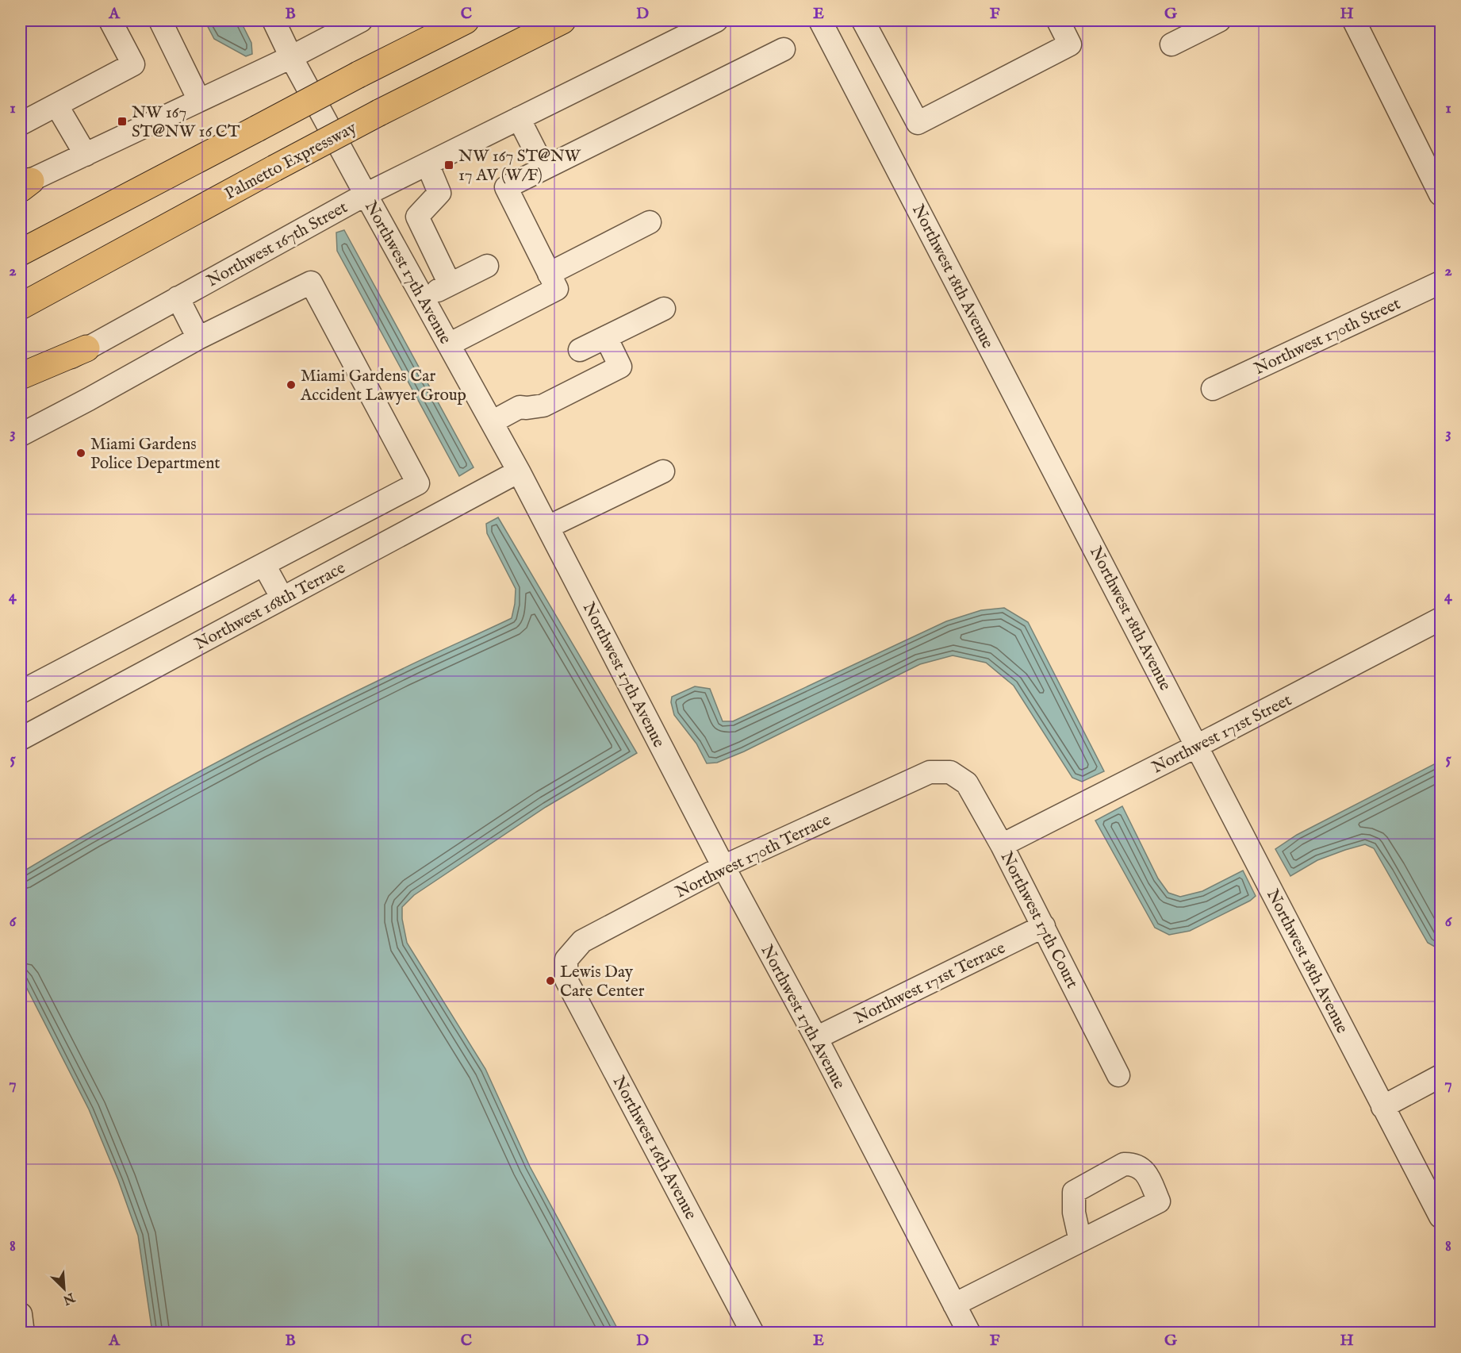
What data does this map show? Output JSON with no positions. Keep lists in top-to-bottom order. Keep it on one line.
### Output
{"streets":{"highway":["Palmetto Expressway"],"street":["Northwest 167th Street","Northwest 17th Avenue","Northwest 18th Avenue","Northwest 170th Street","Northwest 168th Terrace","Northwest 171st Street","Northwest 170th Terrace","Northwest 17th Court","Northwest 171st Terrace","Northwest 16th Avenue"]},"crossings":[["Northwest 167th Street","Northwest 17th Avenue"],["Northwest 17th Avenue","Northwest 168th Terrace"],["Northwest 17th Avenue","Northwest 170th Terrace"],["Northwest 17th Avenue","Northwest 171st Terrace"],["Northwest 18th Avenue","Northwest 171st Street"],["Northwest 171st Street","Northwest 17th Court"],["Northwest 170th Terrace","Northwest 17th Court"],["Northwest 170th Terrace","Northwest 16th Avenue"],["Northwest 17th Court","Northwest 171st Terrace"]],"places":{"transit":["NW 167 ST@NW 16 CT","NW 167 ST@NW 17 AV (W/F)"],"other":["Miami Gardens Car Accident Lawyer Group","Miami Gardens Police Department","Lewis Day Care Center"]},"north":"bottom right","grid":{"columns":["A","B","C","D","E","F","G","H"],"rows":["1","2","3","4","5","6","7","8"]}}
